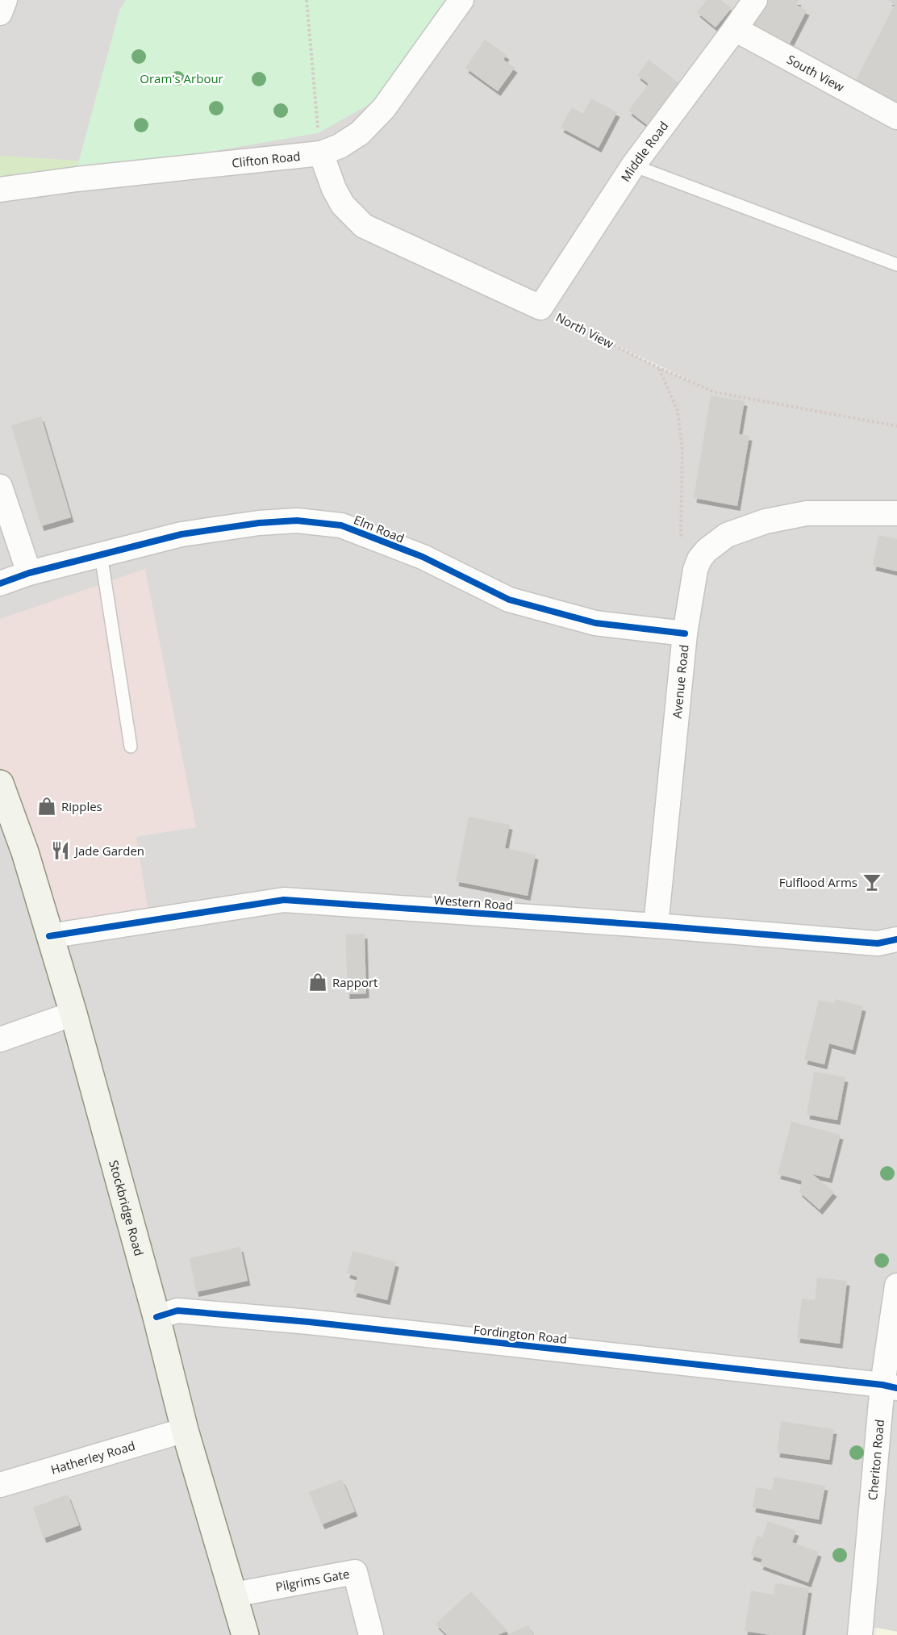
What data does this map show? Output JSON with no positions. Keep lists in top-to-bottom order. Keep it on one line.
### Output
{"streets":{"main road":["Stockbridge Road"],"street":["South View","Middle Road","Clifton Road","Elm Road","Avenue Road","Western Road","Fordington Road","Hatherley Road","Cheriton Road","Pilgrims Gate"],"path":["North View"]},"crossings":[["South View","Middle Road"],["Middle Road","North View"],["Elm Road","Avenue Road"],["Avenue Road","Western Road"],["Western Road","Stockbridge Road"],["Stockbridge Road","Fordington Road"],["Stockbridge Road","Hatherley Road"],["Stockbridge Road","Pilgrims Gate"],["Fordington Road","Cheriton Road"]],"parks":["Oram's Arbour"],"places":{"shop":["Ripples","Rapport"],"restaurant":["Jade Garden"],"bar":["Fulflood Arms"]}}
